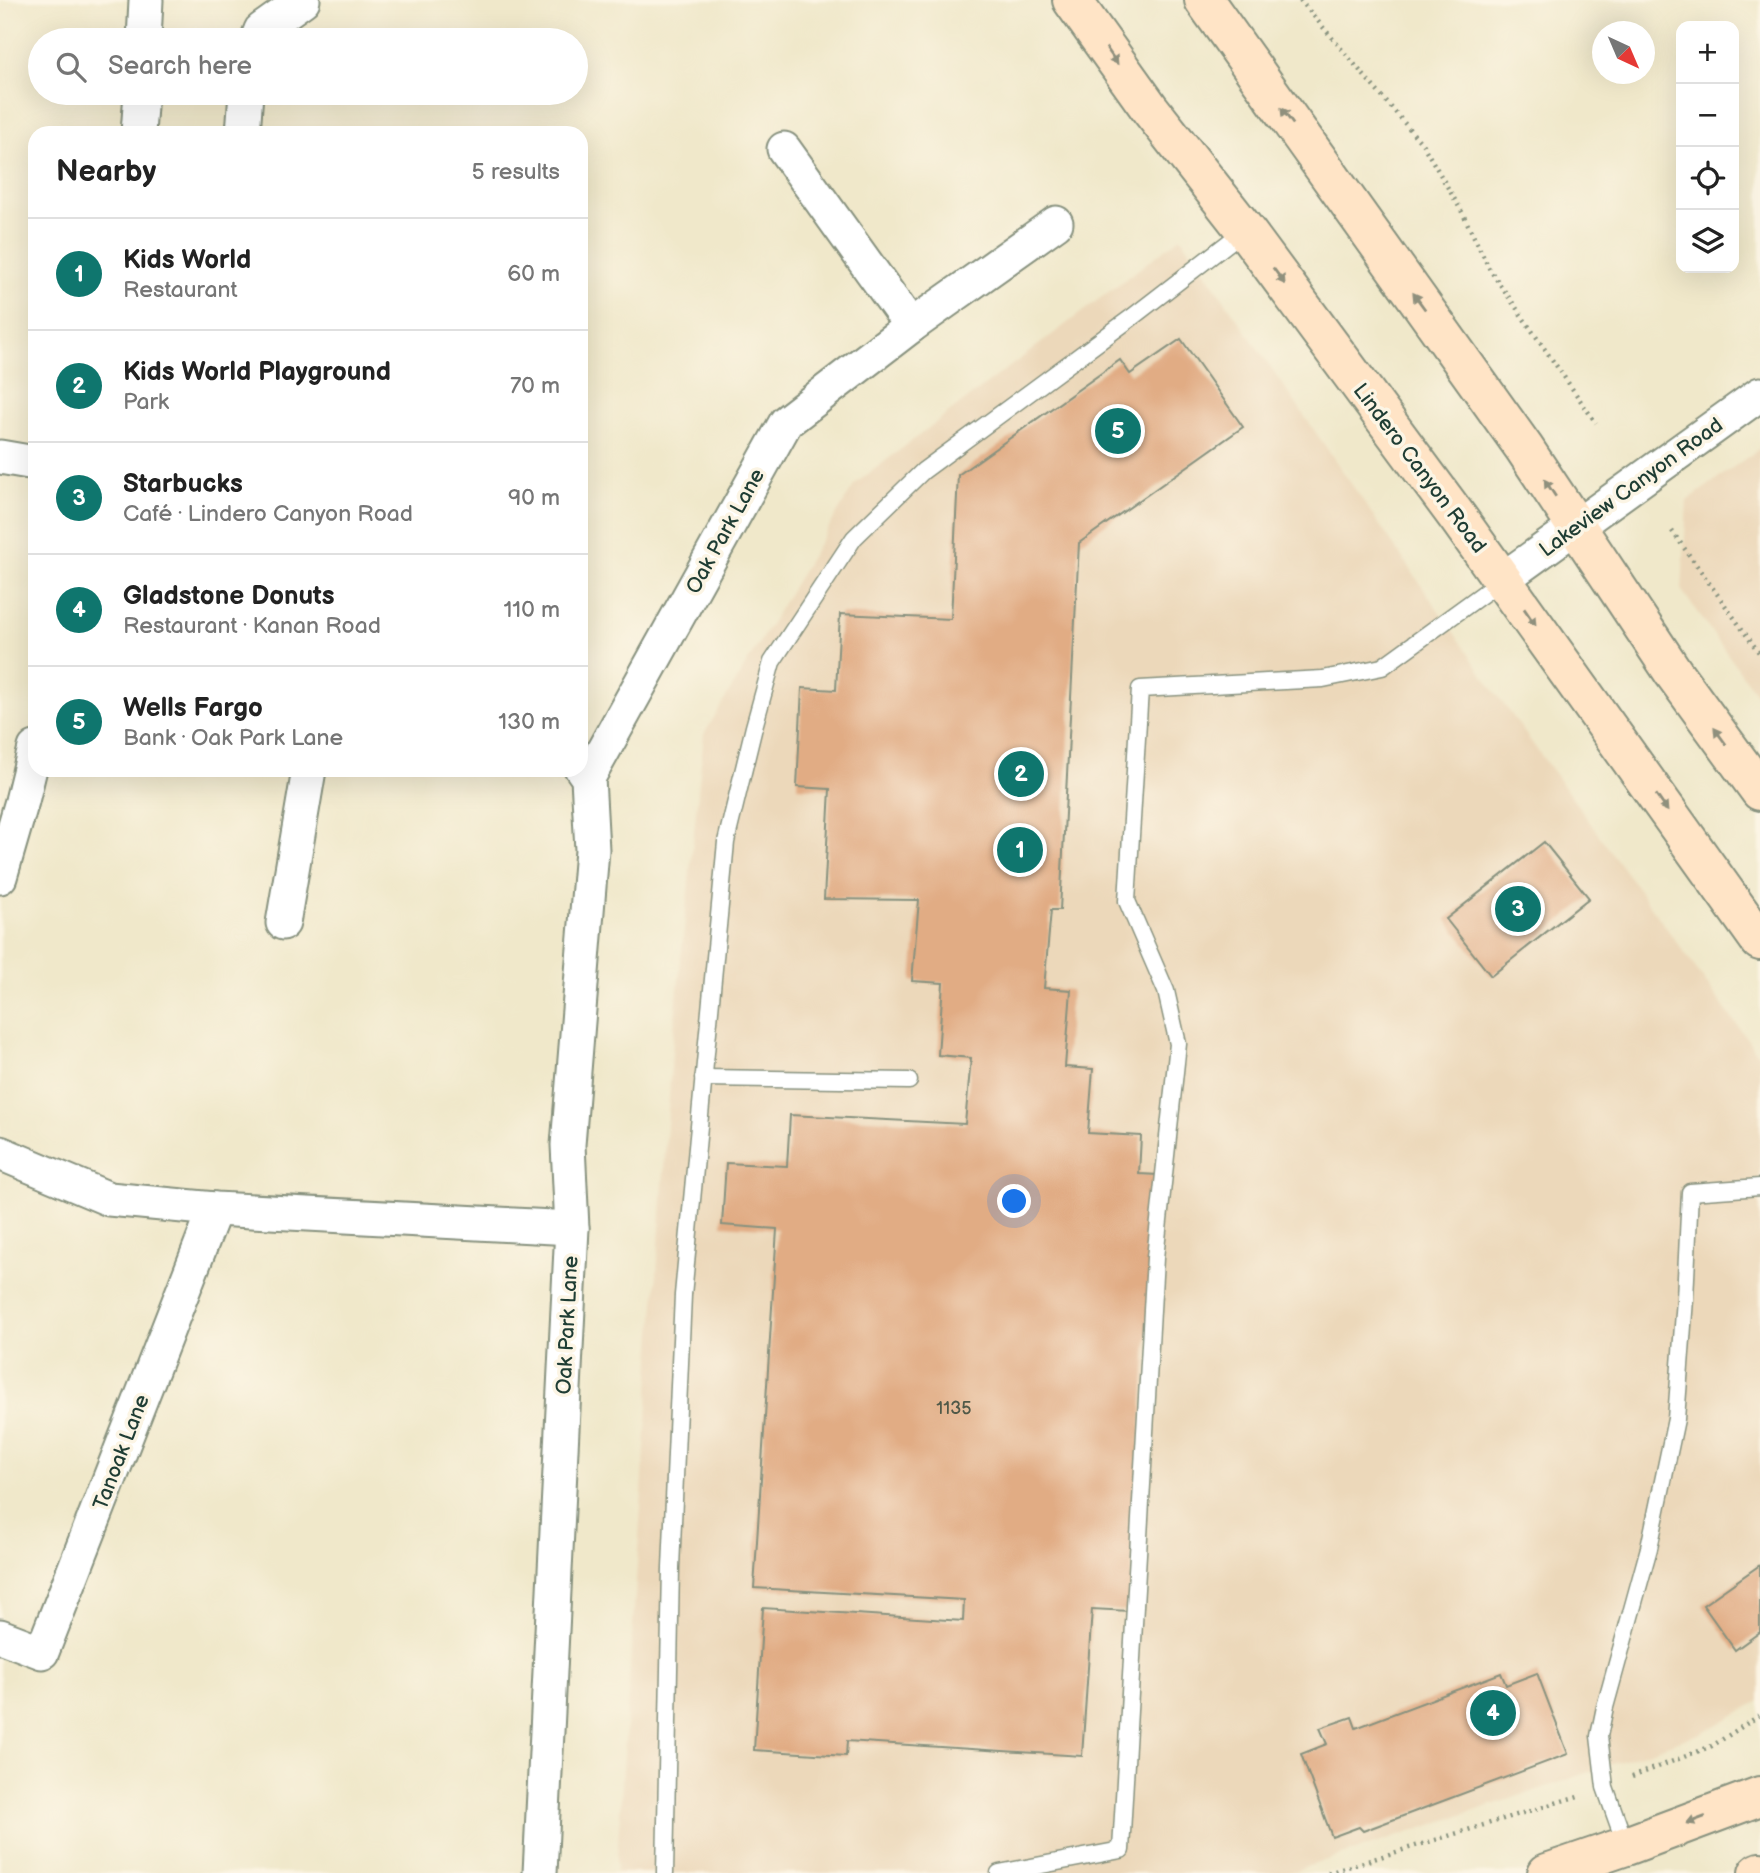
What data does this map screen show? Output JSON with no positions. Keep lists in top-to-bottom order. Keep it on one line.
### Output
{"streets":{"main road":["Lindero Canyon Road"],"street":["Lakeview Canyon Road","Oak Park Lane","Tanoak Lane"]},"crossings":[["Lindero Canyon Road","Lakeview Canyon Road"]],"house_numbers":["1135"],"north":"bottom right","page":{"map_buttons":["+","−"],"search":"Search here","heading":["Nearby","5 results"],"list":[{"mark":"1","name":"Kids World","note":"Restaurant","value":"60 m"},{"mark":"2","name":"Kids World Playground","note":"Park","value":"70 m"},{"mark":"3","name":"Starbucks","note":"Café · Lindero Canyon Road","value":"90 m"},{"mark":"4","name":"Gladstone Donuts","note":"Restaurant · Kanan Road","value":"110 m"},{"mark":"5","name":"Wells Fargo","note":"Bank · Oak Park Lane","value":"130 m"}],"pins":["5","2","1","3","4"]}}
